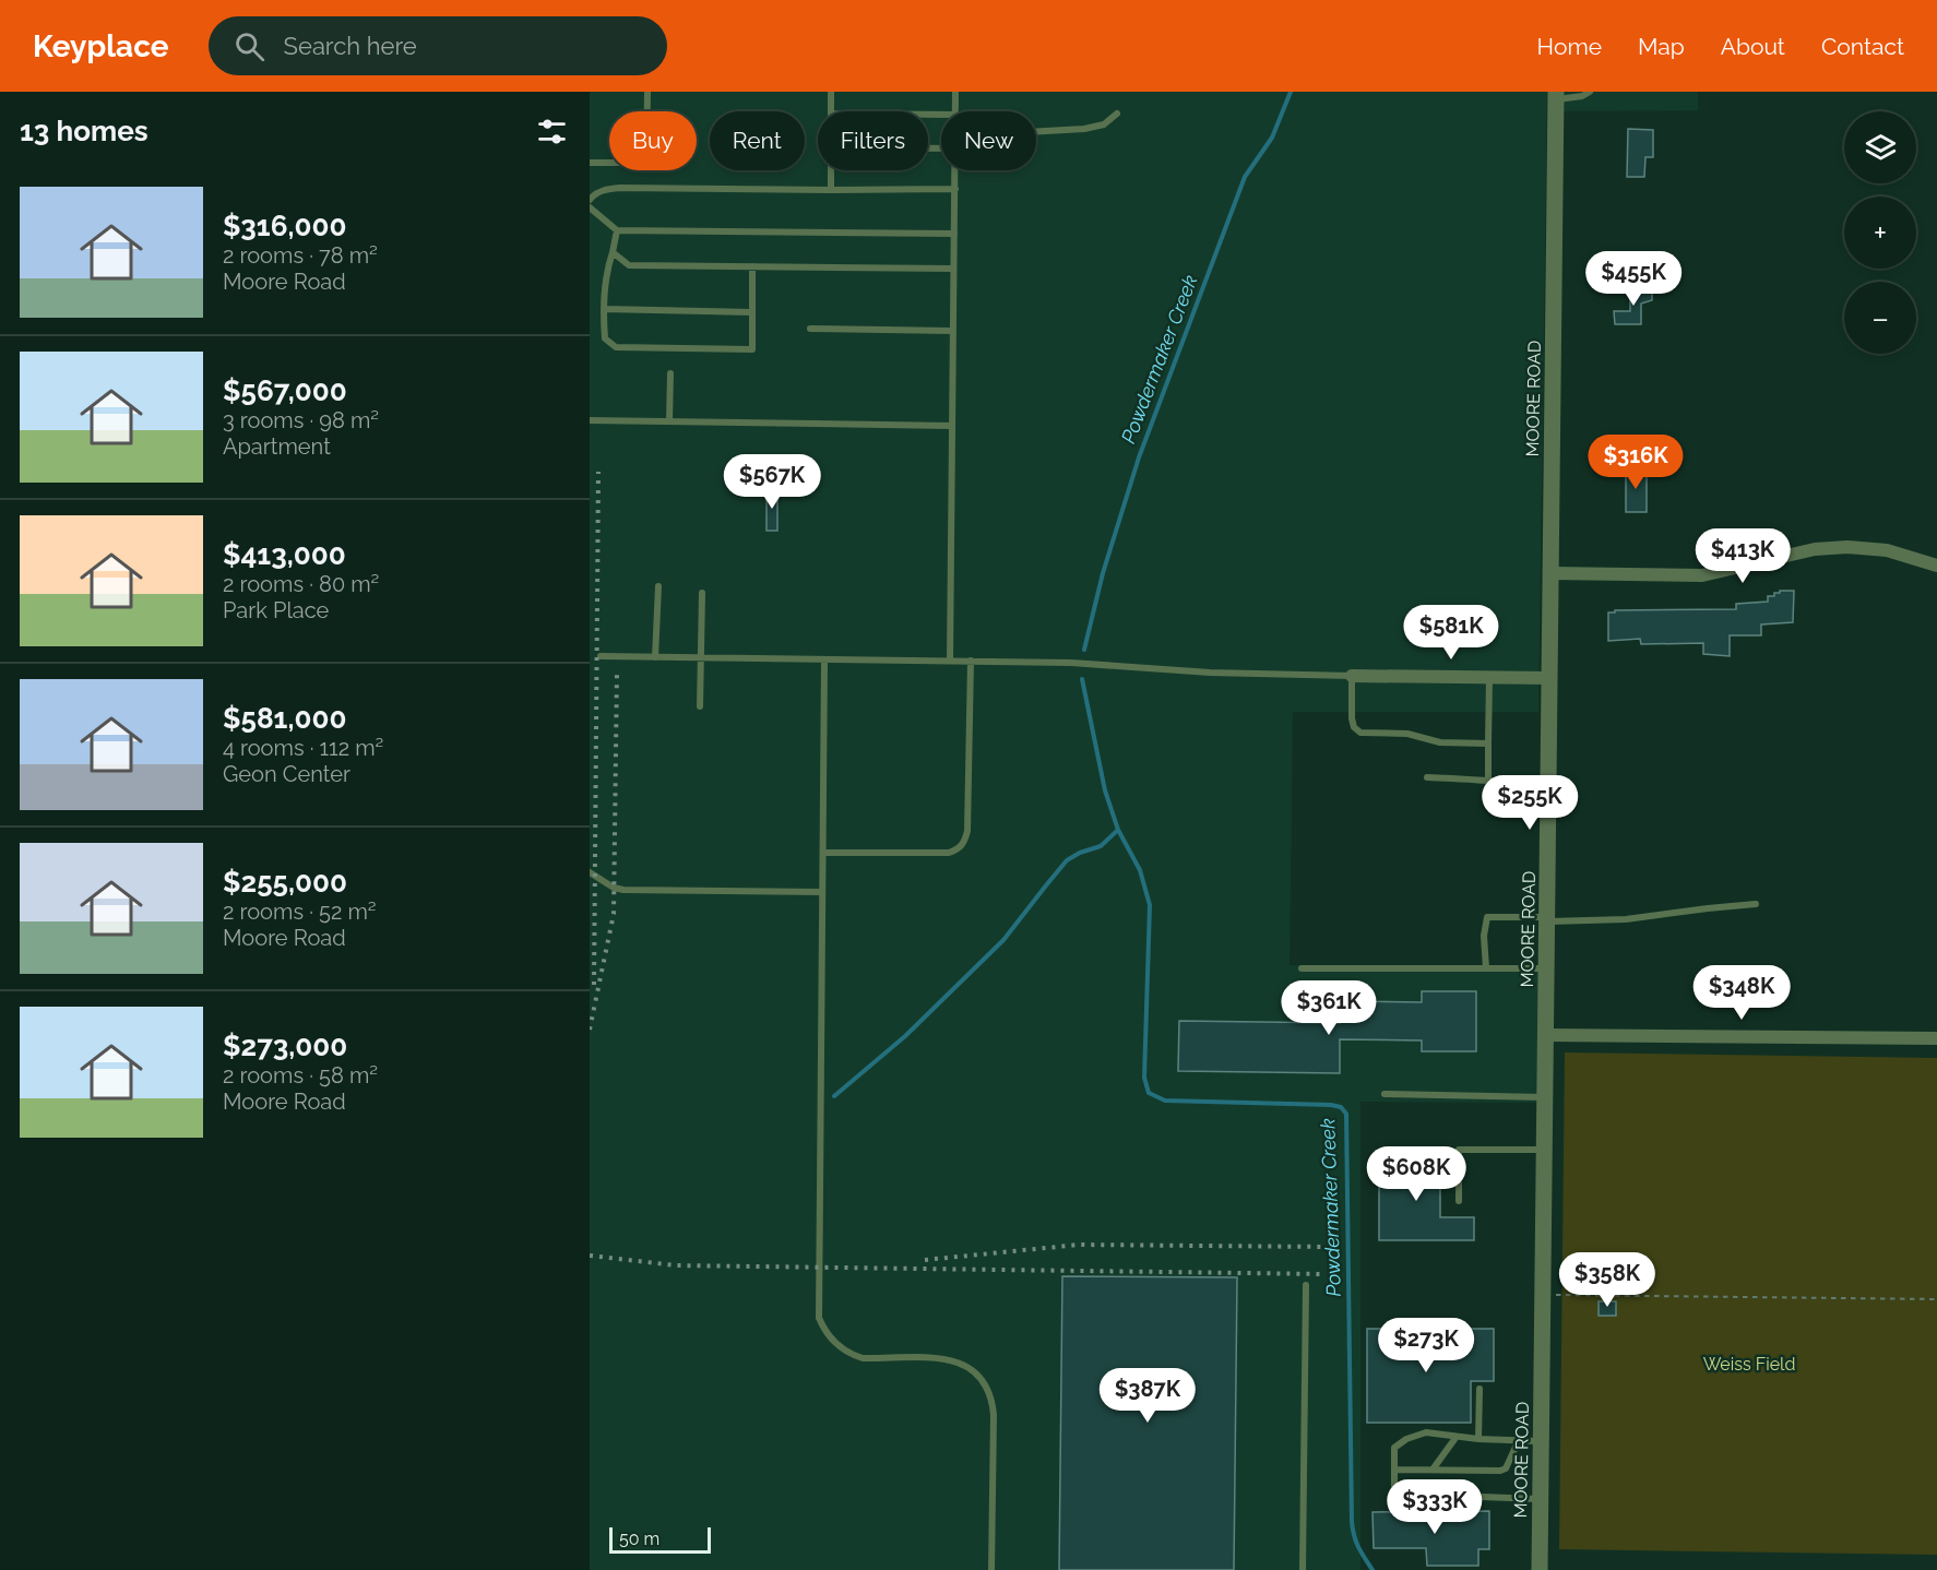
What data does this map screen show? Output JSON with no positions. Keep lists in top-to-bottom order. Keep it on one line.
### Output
{"streets":{"street":["MOORE ROAD"]},"water":["Powdermaker Creek"],"parks":["Weiss Field"],"scale_bar":"50 m","page":{"header":"Keyplace","search":"Search here","nav":["Home","Map","About","Contact"],"heading":"13 homes","map_buttons":["+","−"],"chip":["Buy","Rent","Filters","New"],"list":[{"name":"$316,000","note":"2 rooms · 78 m² · Moore Road"},{"name":"$567,000","note":"3 rooms · 98 m² · Apartment"},{"name":"$413,000","note":"2 rooms · 80 m² · Park Place"},{"name":"$581,000","note":"4 rooms · 112 m² · Geon Center"},{"name":"$255,000","note":"2 rooms · 52 m² · Moore Road"},{"name":"$273,000","note":"2 rooms · 58 m² · Moore Road"}],"price":["$455K","$316K","$567K","$413K","$581K","$255K","$348K","$361K","$608K","$358K","$273K","$387K","$333K"],"scale":"50 m"}}
